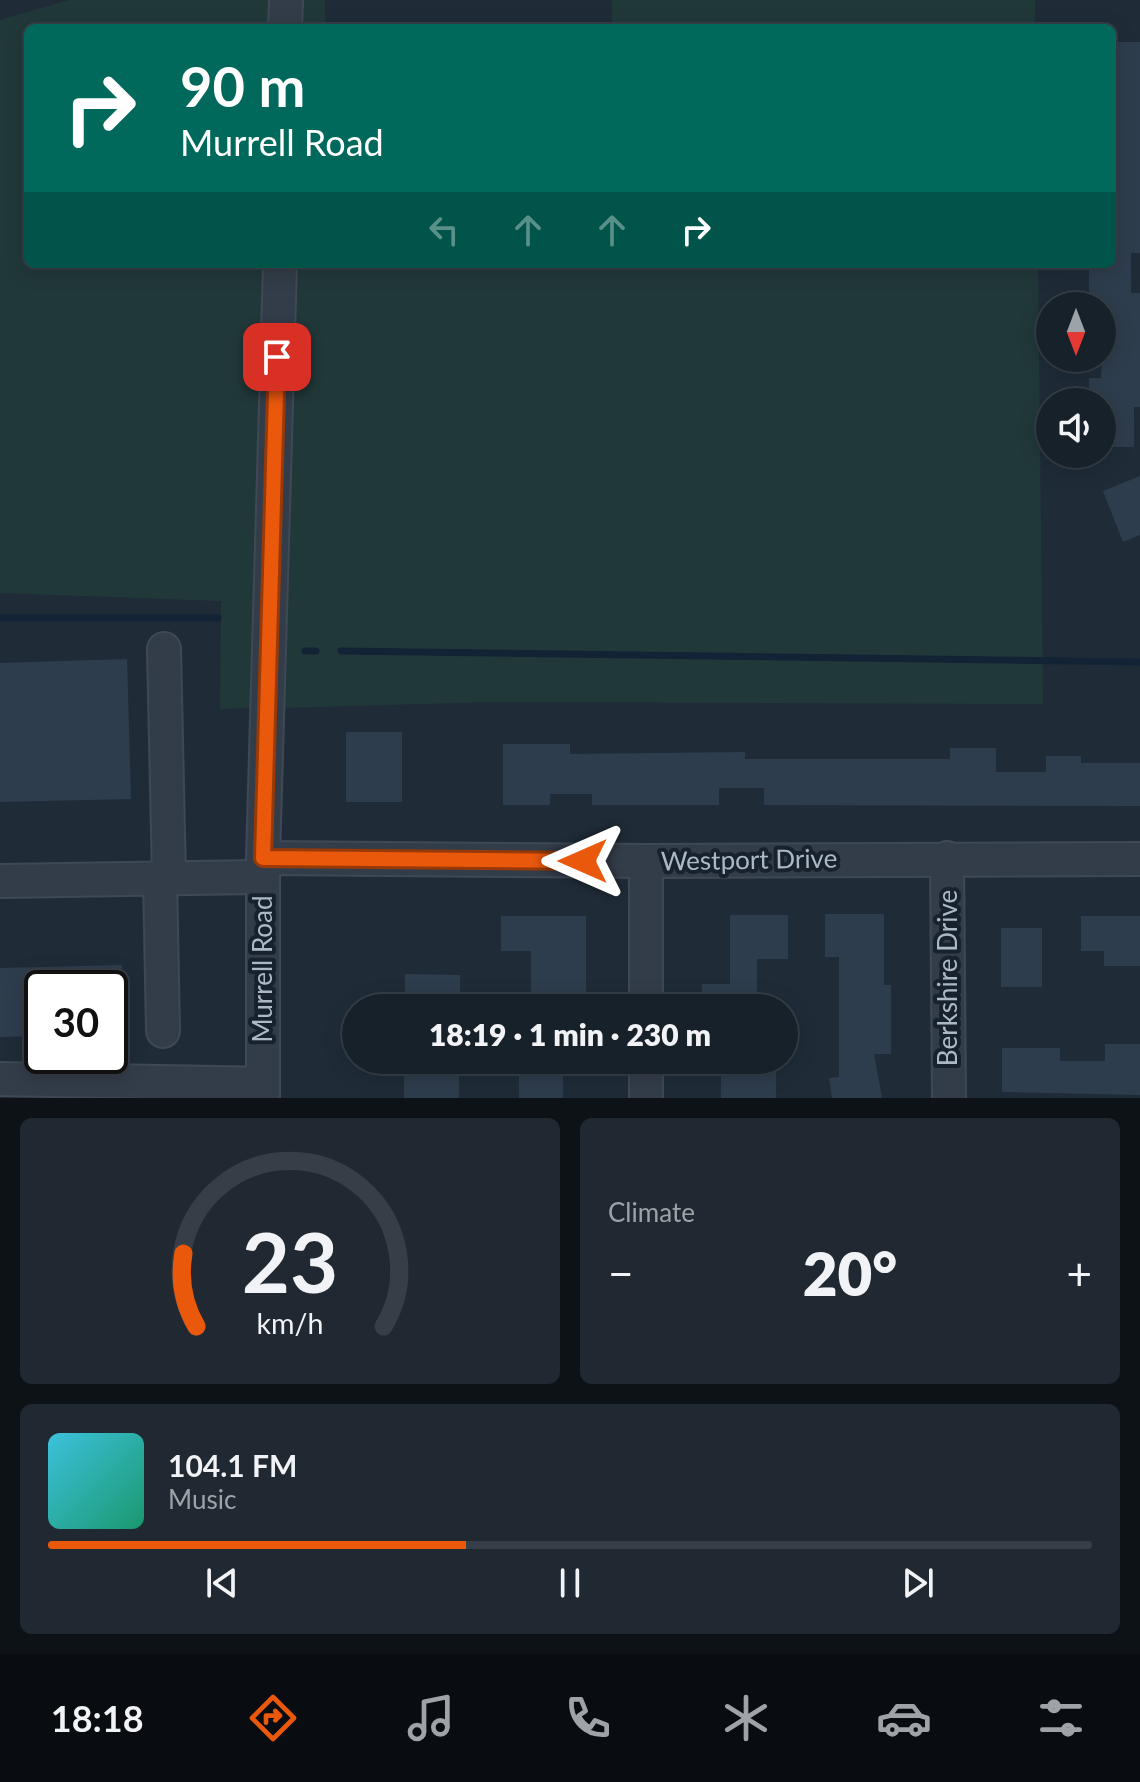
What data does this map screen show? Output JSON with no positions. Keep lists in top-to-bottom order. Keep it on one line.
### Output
{"streets":{"street":["Westport Drive","Murrell Road","Berkshire Drive"]},"crossings":[["Westport Drive","Murrell Road"],["Westport Drive","Berkshire Drive"]],"north":"bottom","page":{"turn":["90 m","Murrell Road"],"limit":"30","trip":"18:19 · 1 min · 230 m","tile":"Climate","heat":["−","20°","+"],"song":["104.1 FM","Music"],"tabs":"18:18","gauge":["23","km/h"]}}
